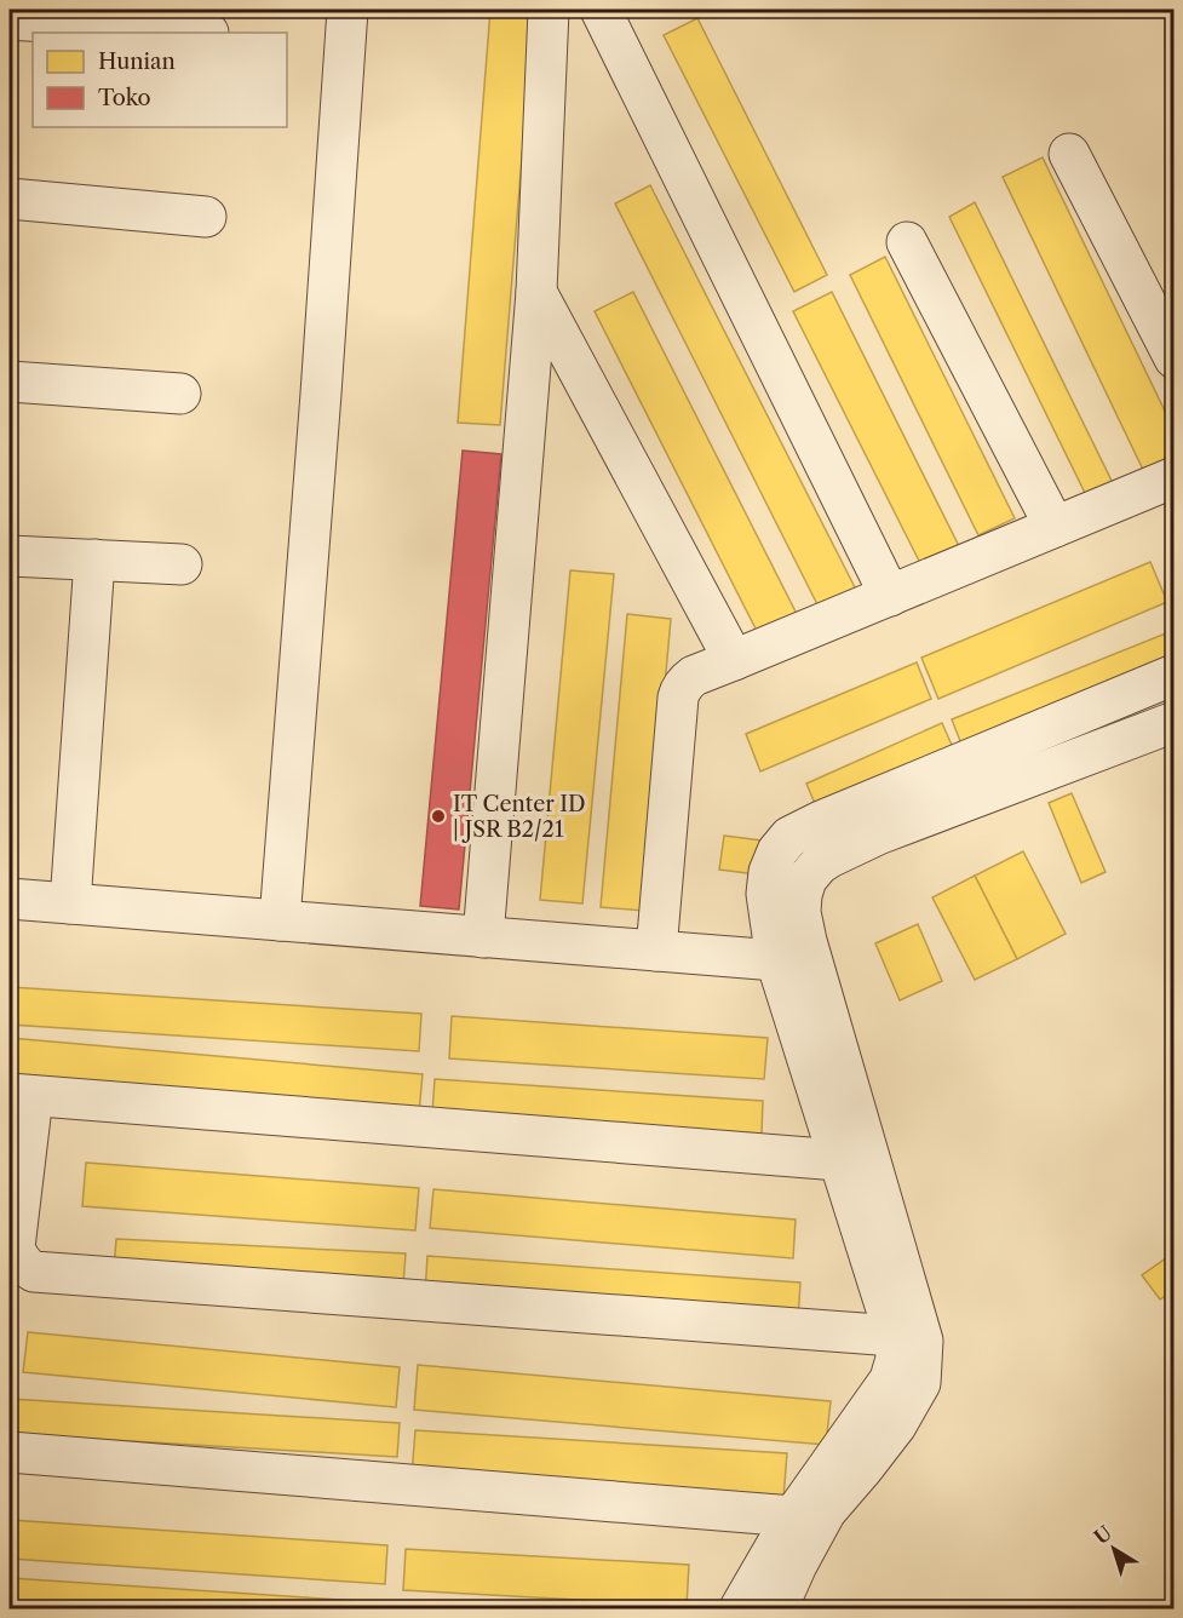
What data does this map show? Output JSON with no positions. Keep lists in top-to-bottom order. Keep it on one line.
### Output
{"places":["IT Center ID | JSR B2/21"],"legend":["Hunian","Toko"],"north":"top left"}
